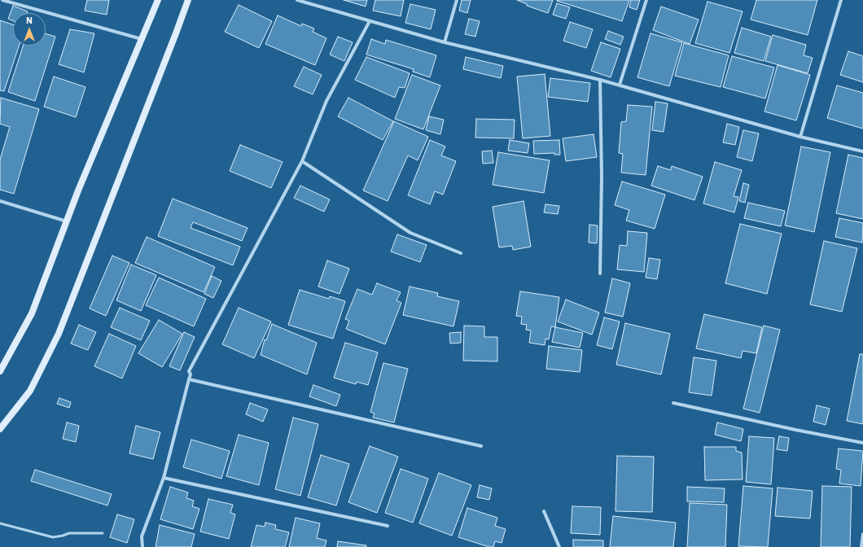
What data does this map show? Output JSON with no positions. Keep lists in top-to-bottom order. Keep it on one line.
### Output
{"north":"top"}
